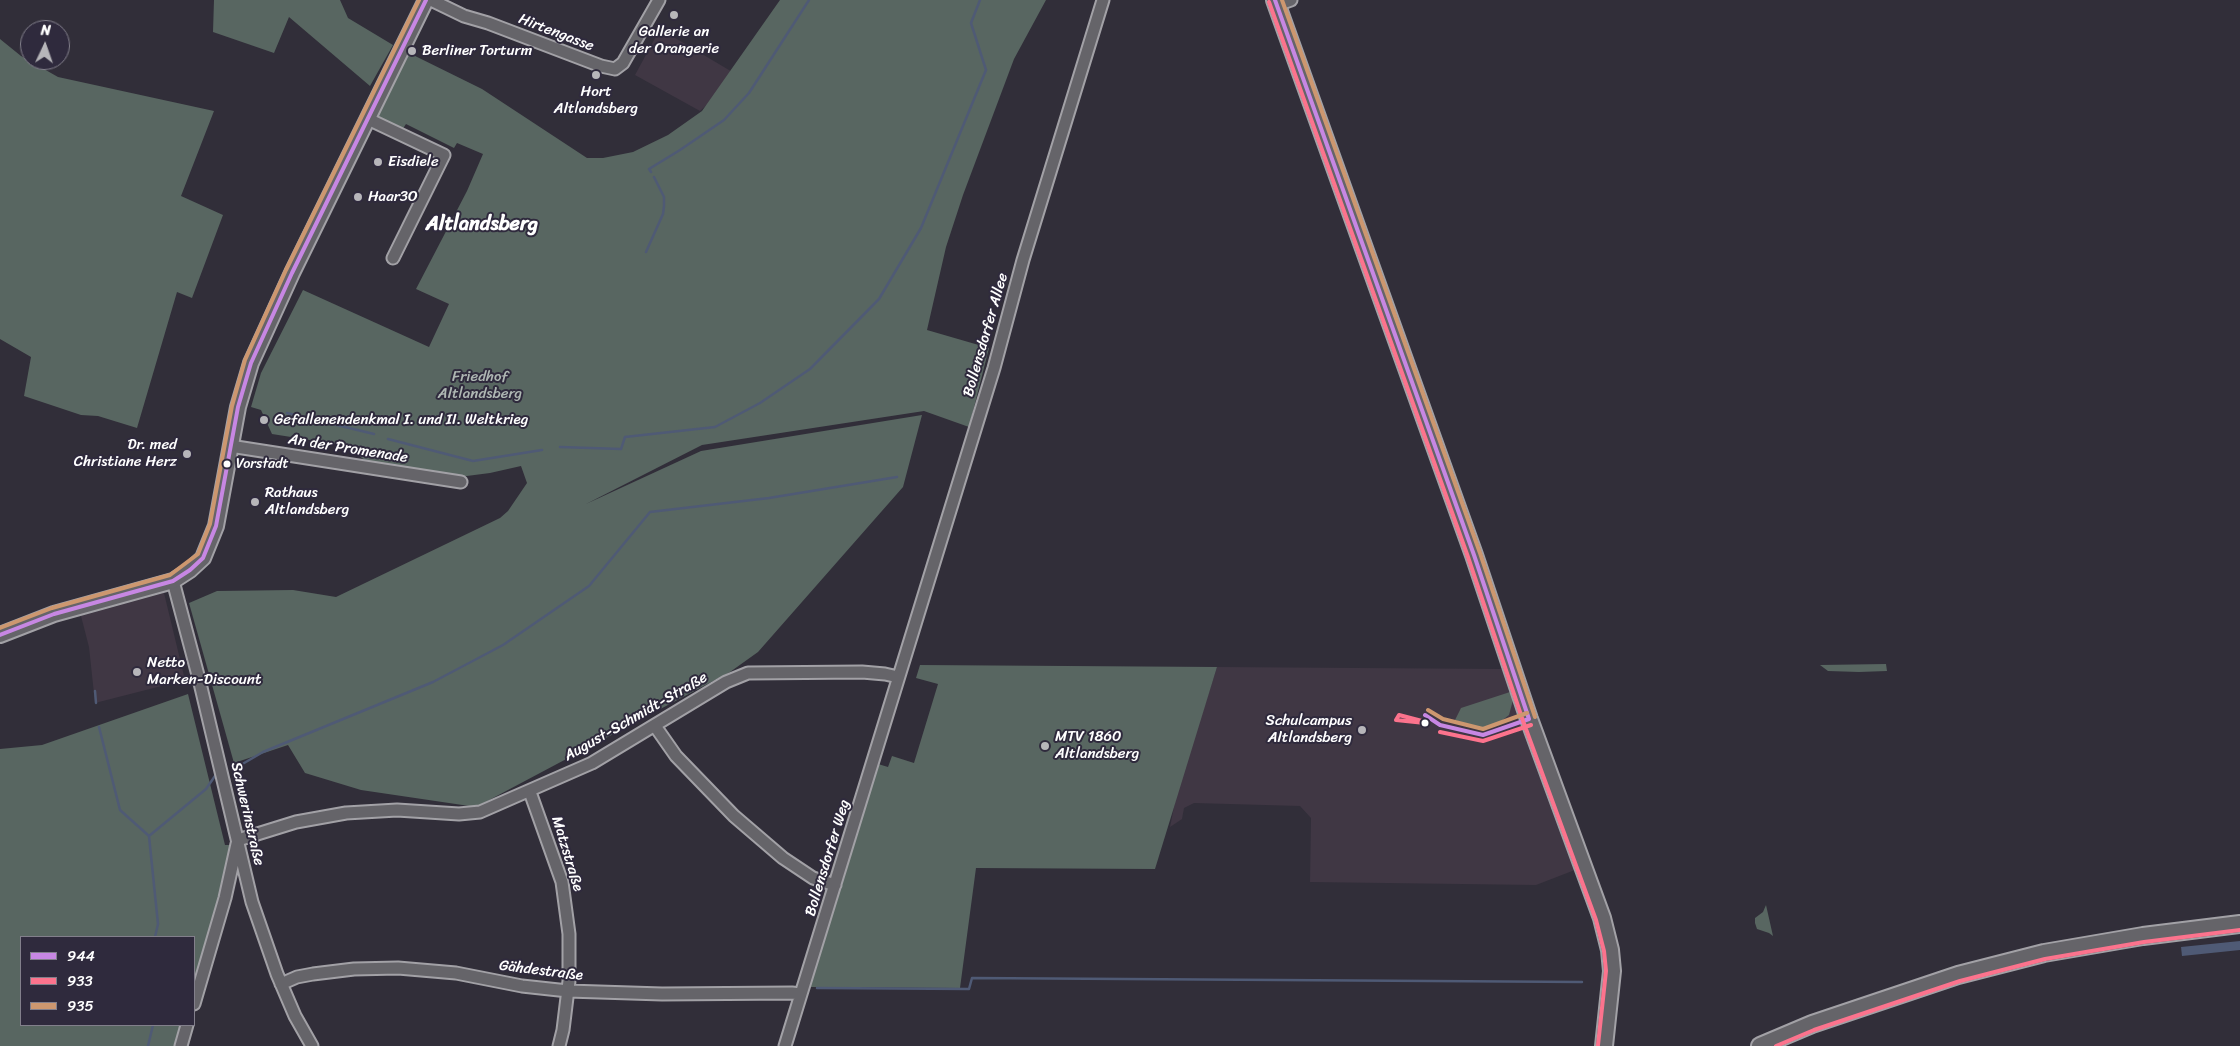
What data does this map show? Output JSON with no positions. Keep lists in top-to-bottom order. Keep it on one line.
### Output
{"streets":{"street":["Hirtengasse","Bollensdorfer Allee","An der Promenade","August-Schmidt-Straße","Schwerinstraße","Matzstraße","Bollensdorfer Weg","Gähdestraße"]},"crossings":[["Bollensdorfer Allee","August-Schmidt-Straße"],["Bollensdorfer Allee","Bollensdorfer Weg"],["August-Schmidt-Straße","Schwerinstraße"],["August-Schmidt-Straße","Matzstraße"],["August-Schmidt-Straße","Bollensdorfer Weg"],["Schwerinstraße","Gähdestraße"],["Matzstraße","Gähdestraße"],["Bollensdorfer Weg","Gähdestraße"]],"districts":["Altlandsberg"],"parks":["Friedhof Altlandsberg"],"places":["Gallerie an der Orangerie","Berliner Torturm","Hort Altlandsberg","Eisdiele","Haar3O","Gefallenendenkmal I. und II. Weltkrieg","Dr. med Christiane Herz","Vorstadt","Rathaus Altlandsberg","Netto Marken-Discount","Schulcampus Altlandsberg","MTV 1860 Altlandsberg"],"lines":["transit line 944","transit line 935","transit line 933"],"legend":["944","933","935"],"north":"top"}
